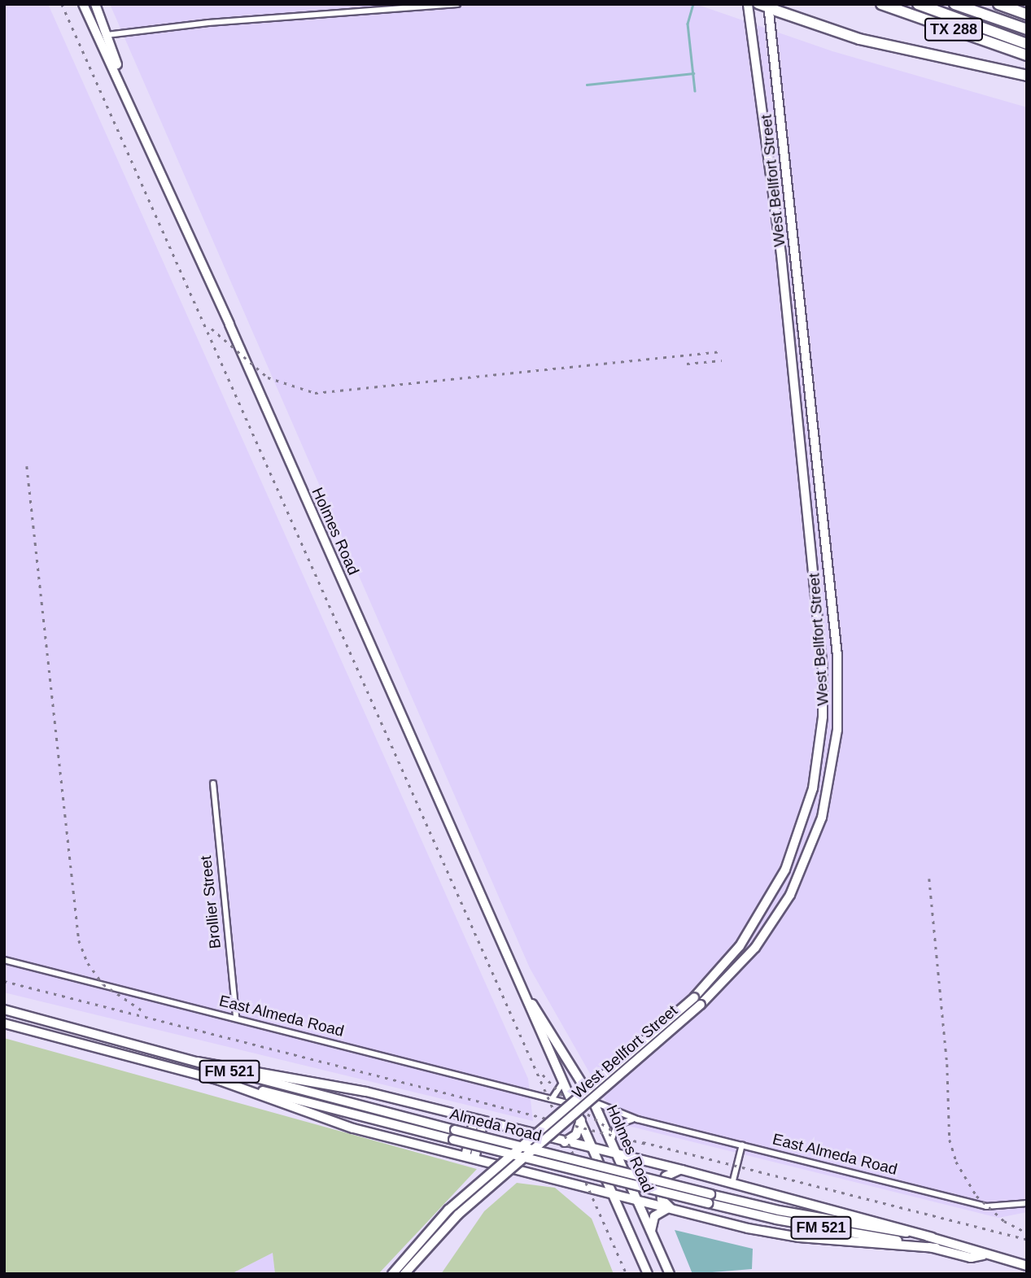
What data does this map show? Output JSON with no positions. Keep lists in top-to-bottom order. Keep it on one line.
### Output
{"streets":{"highway":["TX 288"],"main road":["West Bellfort Street","Holmes Road","FM 521","Almeda Road"],"street":["Brollier Street","East Almeda Road"]},"crossings":[["Holmes Road","East Almeda Road"],["Brollier Street","East Almeda Road"]]}
